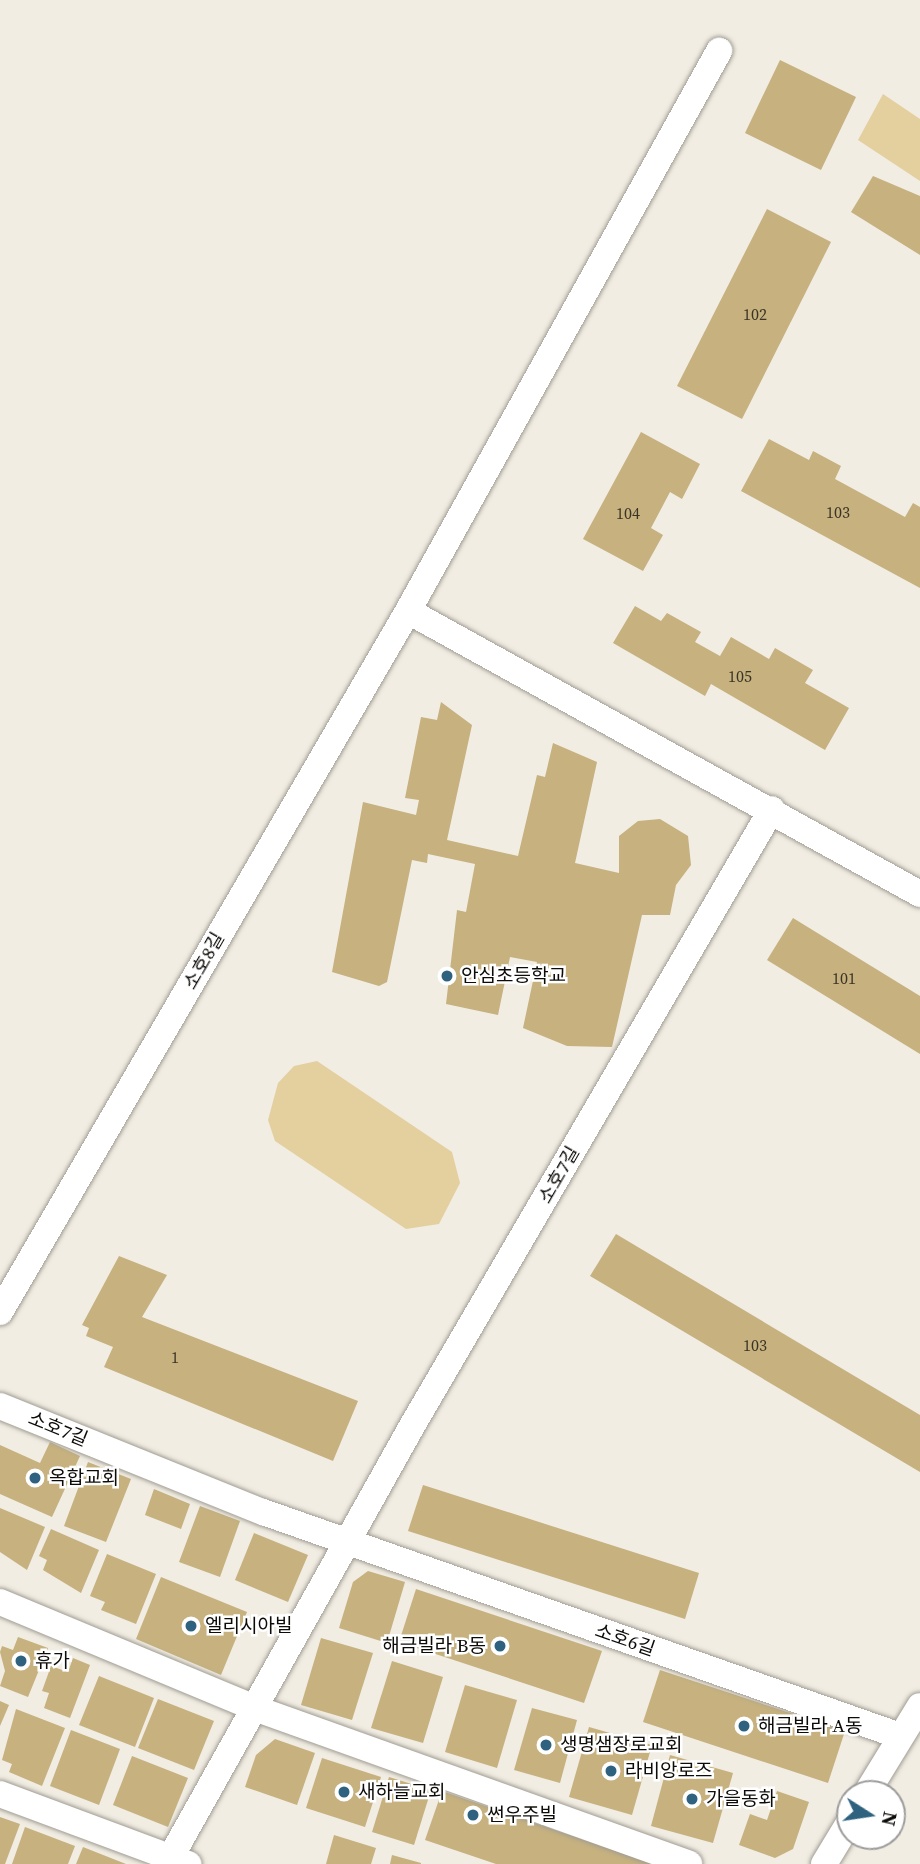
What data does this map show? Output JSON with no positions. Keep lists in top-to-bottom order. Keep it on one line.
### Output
{"streets":{"street":["소호8길","소호7길","소호6길"]},"crossings":[["소호7길","소호6길"]],"places":["안심초등학교","옥합교회","엘리시아빌","해금빌라 B동","휴가","해금빌라 A동","생명샘장로교회","라비앙로즈","새하늘교회","가을동화","썬우주빌"],"house_numbers":["102","103","104","105","101","103","1"],"north":"right"}
